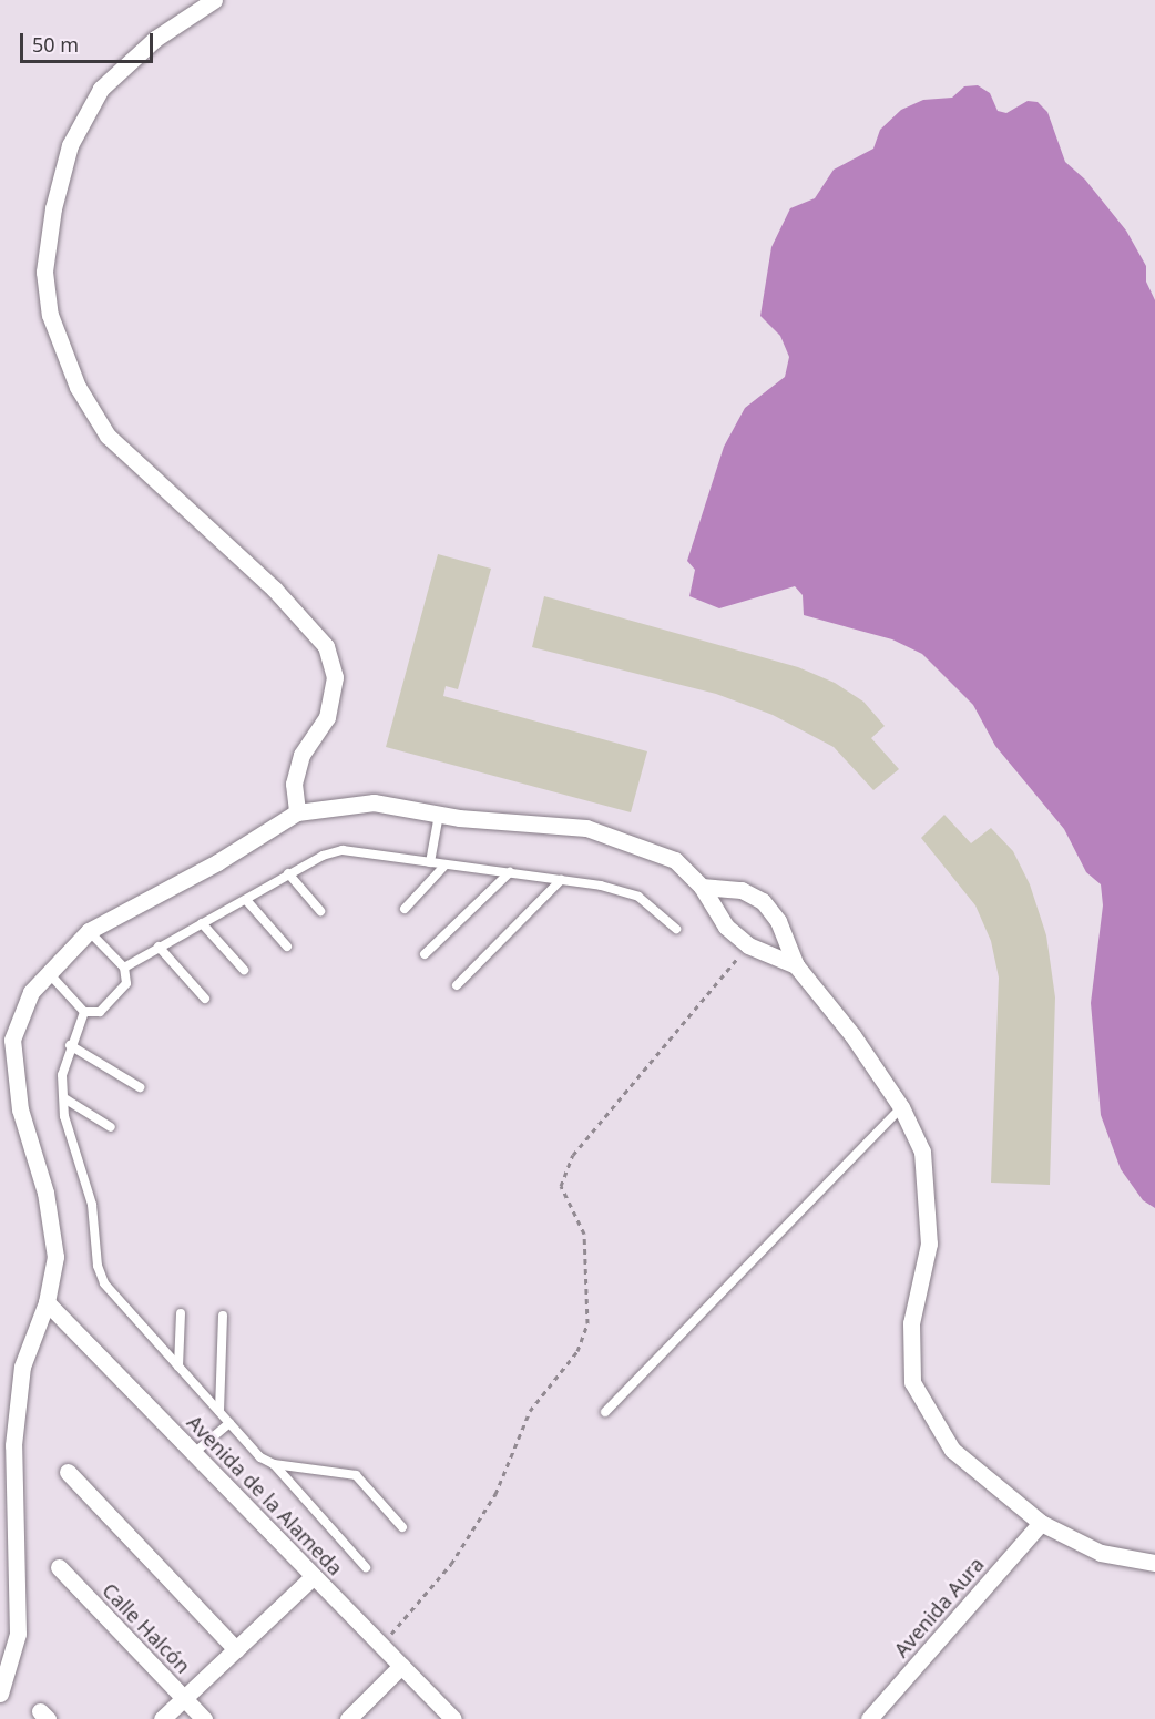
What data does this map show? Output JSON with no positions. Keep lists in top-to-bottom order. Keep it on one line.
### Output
{"streets":{"street":["Avenida de la Alameda","Avenida Aura","Calle Halcón"]},"scale_bar":"50 m"}
